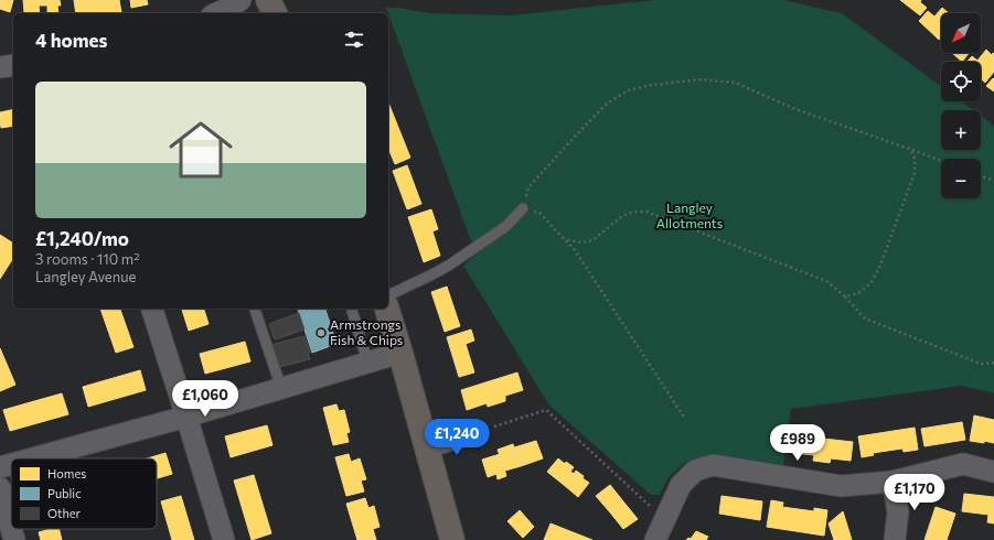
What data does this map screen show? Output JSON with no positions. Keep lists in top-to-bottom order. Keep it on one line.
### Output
{"parks":["Langley Allotments"],"places":["Armstrongs Fish & Chips"],"legend":["Homes","Public","Other"],"north":"bottom left","page":{"map_buttons":["+","−"],"heading":"4 homes","list":[{"name":"£1,240/mo","note":"3 rooms · 110 m² · Langley Avenue"}],"price":["£1,060","£1,240","£989","£1,170"]}}
